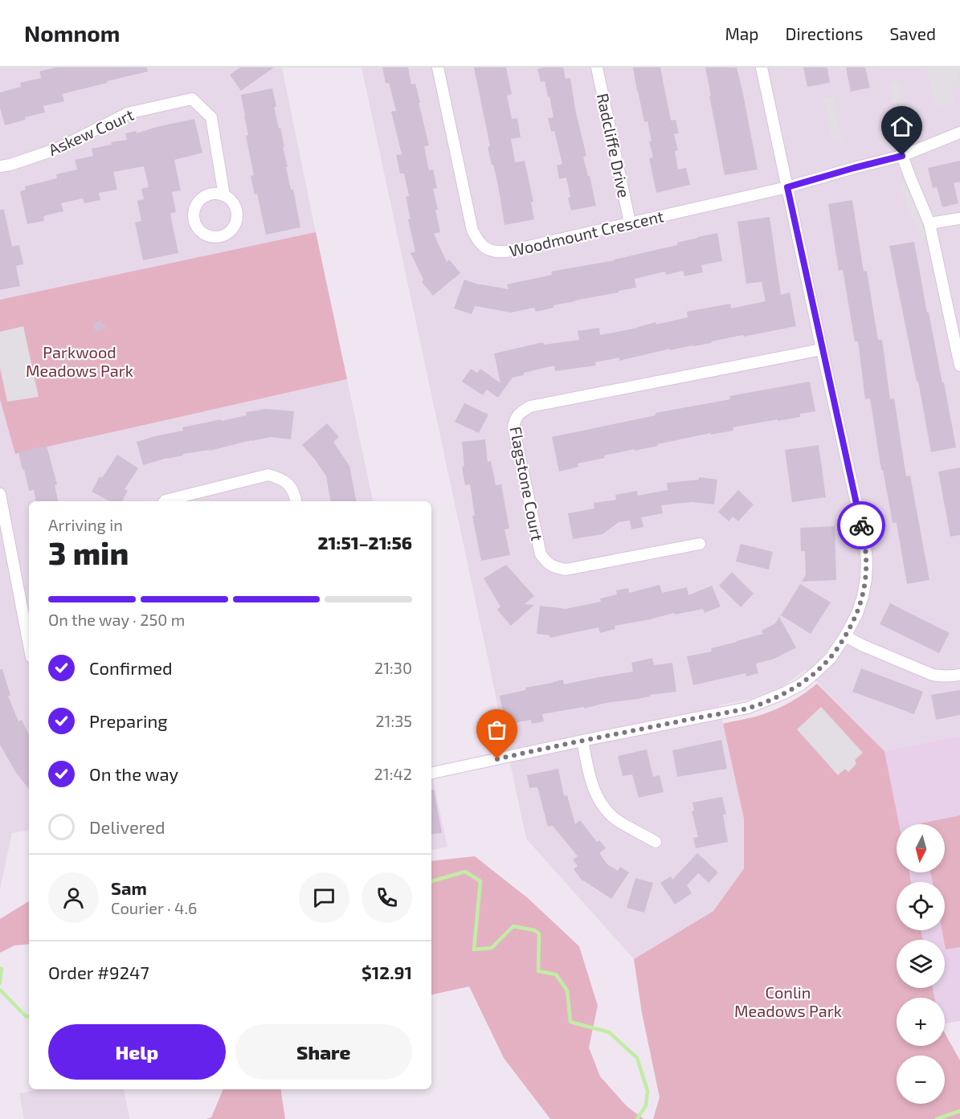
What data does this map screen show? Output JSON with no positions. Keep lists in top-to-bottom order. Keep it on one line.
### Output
{"streets":{"street":["Askew Court","Radcliffe Drive","Woodmount Crescent","Flagstone Court"]},"crossings":[["Radcliffe Drive","Woodmount Crescent"]],"parks":["Parkwood Meadows Park","Conlin Meadows Park"],"north":"bottom","page":{"header":"Nomnom","nav":["Map","Directions","Saved"],"heading":["3 min","Arriving in","21:51–21:56"],"panel":["Sam","Courier · 4.6","Order #9247","$12.91"],"bar":"On the way · 250 m","list":[["Confirmed","21:30"],["Preparing","21:35"],["On the way","21:42"],"Delivered"],"map_buttons":["+","−"],"buttons":["Help","Share"]}}
